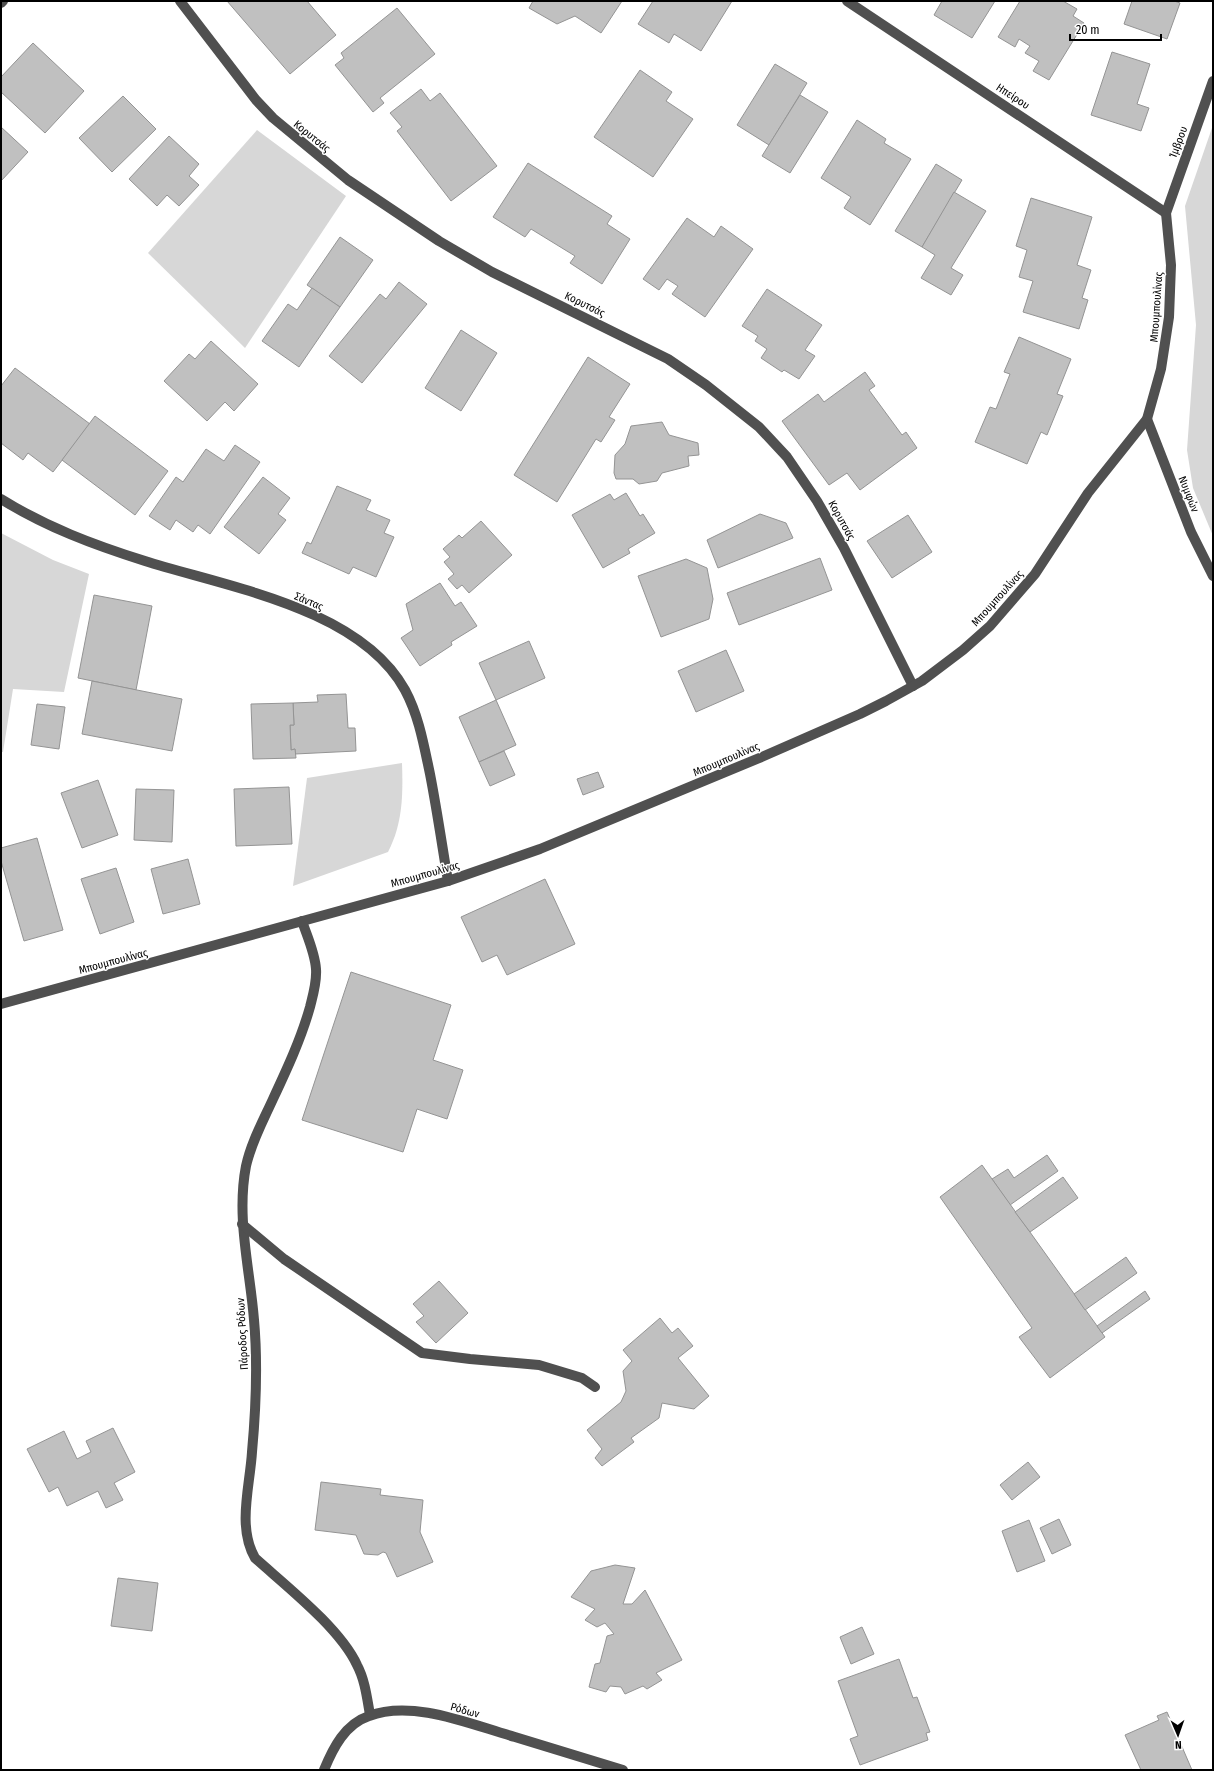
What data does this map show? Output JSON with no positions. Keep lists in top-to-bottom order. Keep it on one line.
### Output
{"streets":{"street":["Ηπείρου","Κορυτσάς","Ίμβρου","Μπουμπουλίνας","Νυμφών","Σάντας","Πάροδος Ρόδων","Ρόδων"]},"crossings":[["Ηπείρου","Ίμβρου"],["Ηπείρου","Μπουμπουλίνας"],["Κορυτσάς","Μπουμπουλίνας"],["Ίμβρου","Μπουμπουλίνας"],["Μπουμπουλίνας","Νυμφών"],["Μπουμπουλίνας","Σάντας"],["Μπουμπουλίνας","Πάροδος Ρόδων"],["Πάροδος Ρόδων","Ρόδων"]],"scale_bar":"20 m","north":"bottom"}
